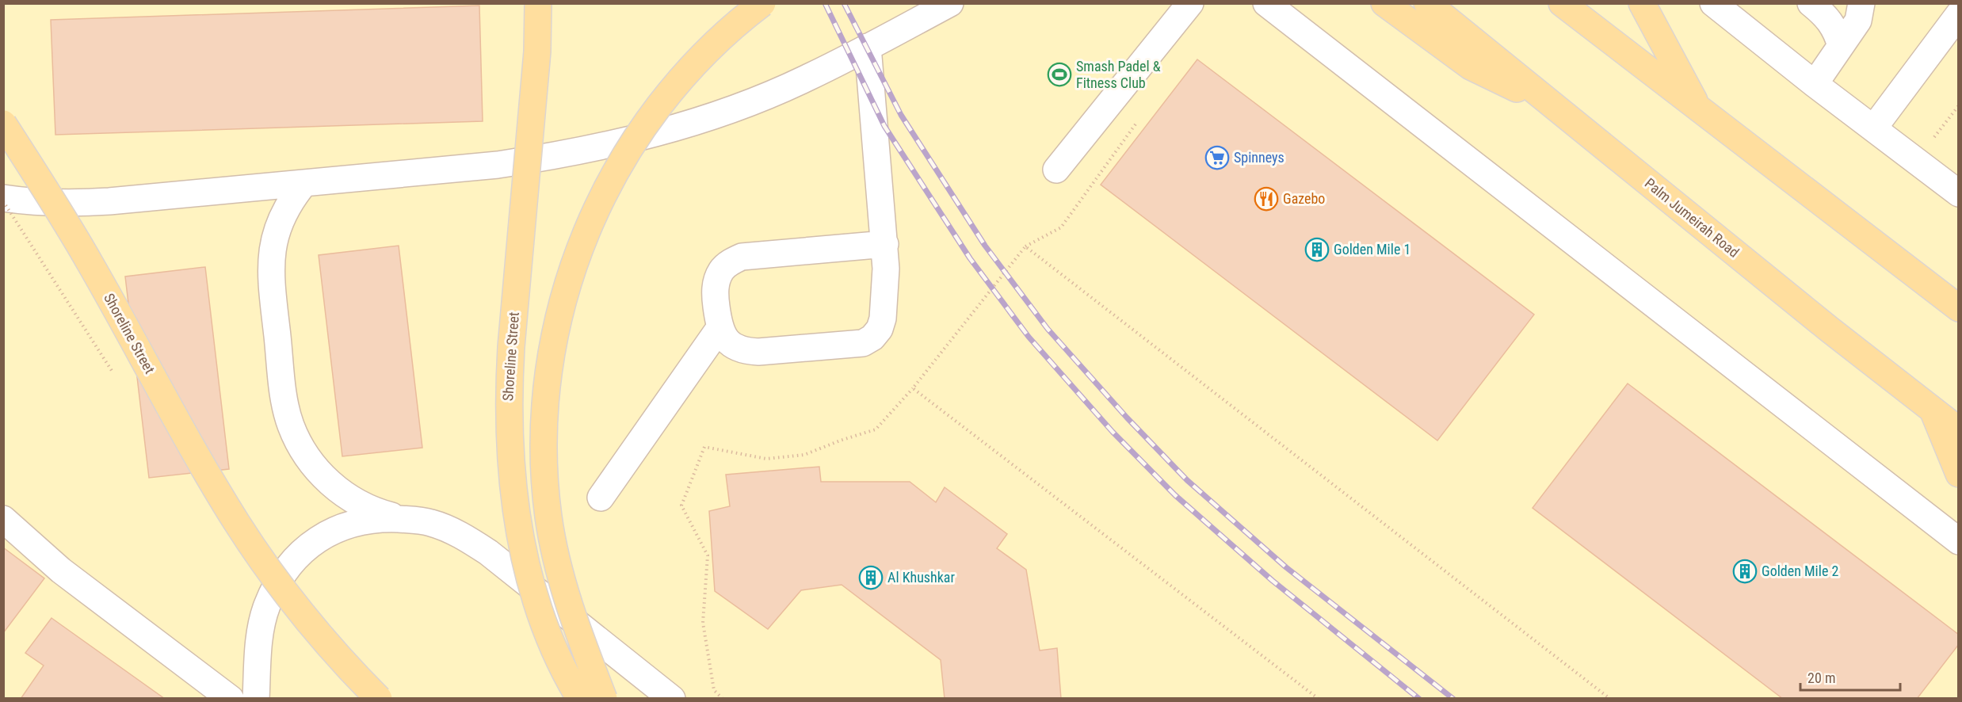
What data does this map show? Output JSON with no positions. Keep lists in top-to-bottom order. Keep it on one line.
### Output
{"streets":{"main road":["Palm Jumeirah Road","Shoreline Street"]},"places":{"sports":["Smash Padel & Fitness Club"],"supermarket":["Spinneys"],"restaurant":["Gazebo"],"building":["Golden Mile 1","Golden Mile 2","Al Khushkar"]},"scale_bar":"20 m"}
